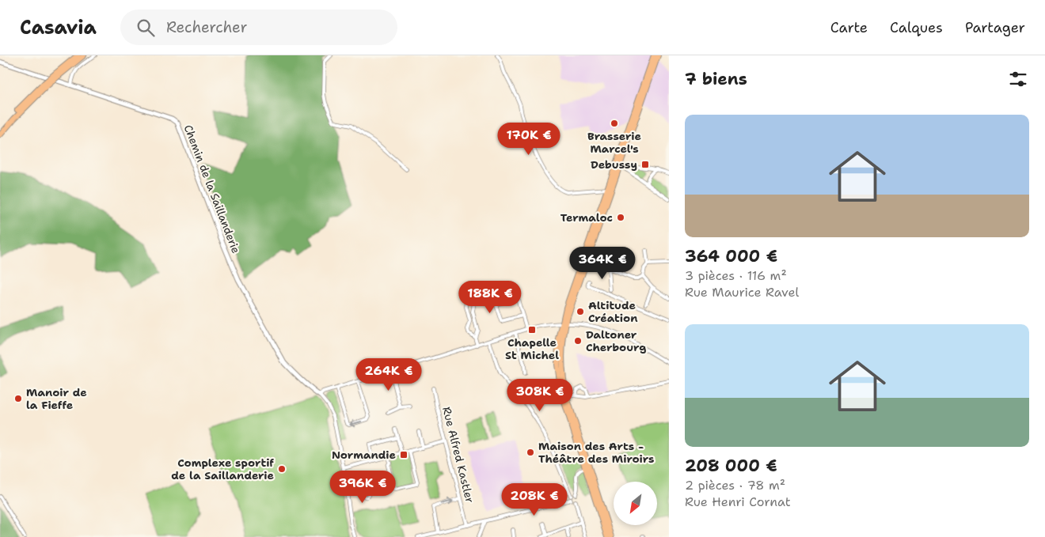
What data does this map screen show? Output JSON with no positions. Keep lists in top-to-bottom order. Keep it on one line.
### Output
{"streets":{"street":["Chemin de la Saillanderie","Rue Alfred Kastler"]},"places":{"other":["Brasserie Marcel's","Termaloc","Altitude Création","Daltoner Cherbourg","Manoir de la Fieffe","Maison des Arts - Théâtre des Miroirs","Complexe sportif de la Saillanderie"],"transit":["Debussy","Chapelle St Michel","Normandie"]},"north":"bottom left","page":{"header":"Casavia","search":"Rechercher","nav":["Carte","Calques","Partager"],"heading":"7 biens","list":[{"name":"364 000 €","note":"3 pièces · 116 m² · Rue Maurice Ravel"},{"name":"208 000 €","note":"2 pièces · 78 m² · Rue Henri Cornat"}],"price":["170K €","364K €","188K €","264K €","308K €","396K €","208K €"]}}
